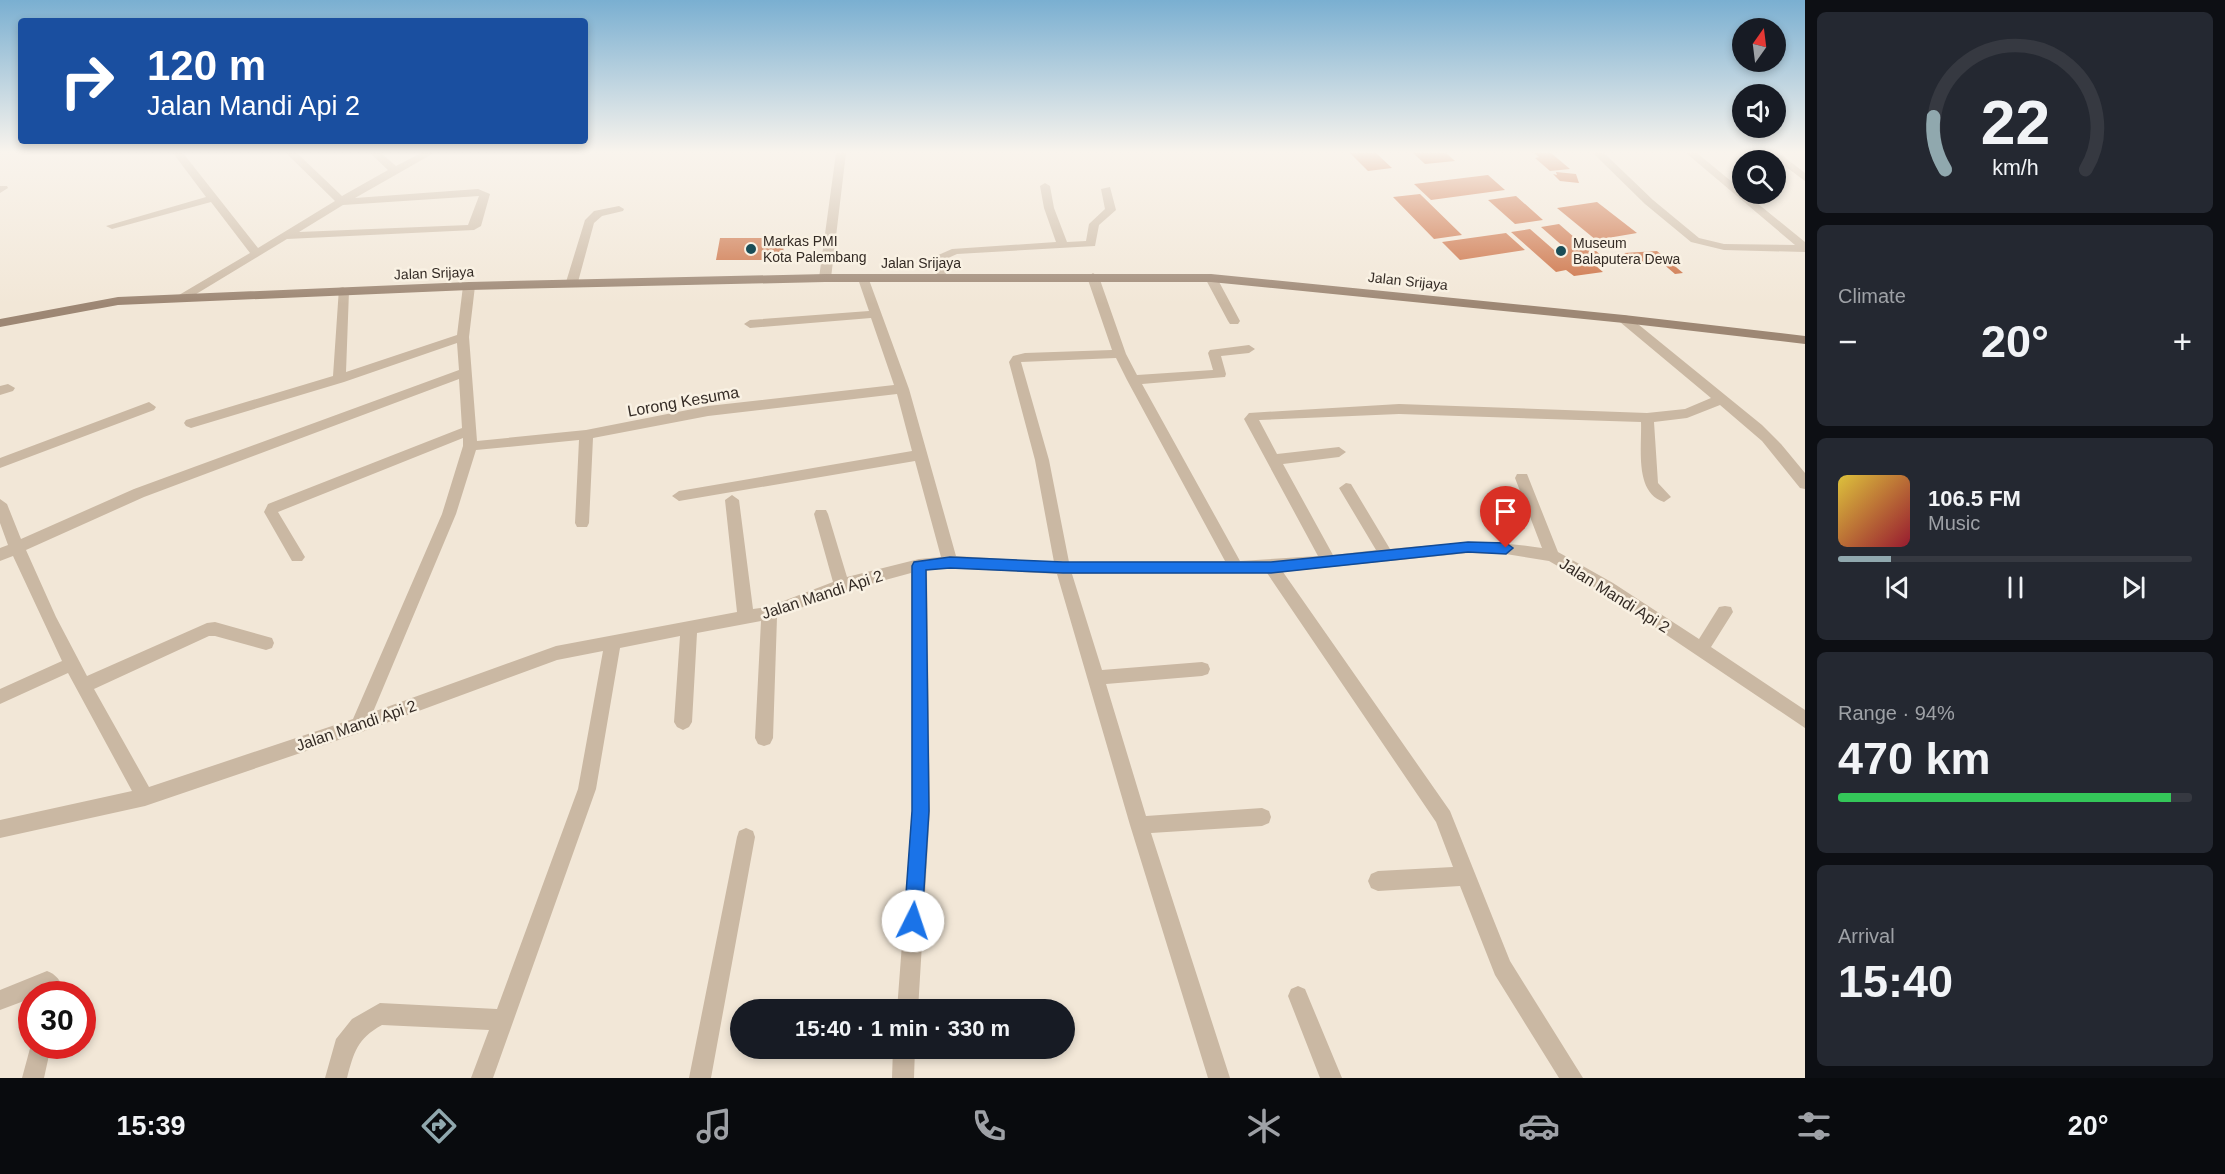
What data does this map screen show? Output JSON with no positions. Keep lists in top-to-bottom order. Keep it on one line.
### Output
{"streets":{"street":["Jalan Srijaya","Lorong Kesuma","Jalan Mandi Api 2"]},"places":["Markas PMI Kota Palembang","Museum Balaputera Dewa"],"north":"top","page":{"turn":["120 m","Jalan Mandi Api 2"],"tile":["Climate",["Range · 94%","470 km"],["Arrival","15:40"]],"heat":["−","20°","+"],"song":["106.5 FM","Music"],"limit":"30","trip":"15:40 · 1 min · 330 m","tabs":["15:39","20°"],"gauge":["22","km/h"]}}
